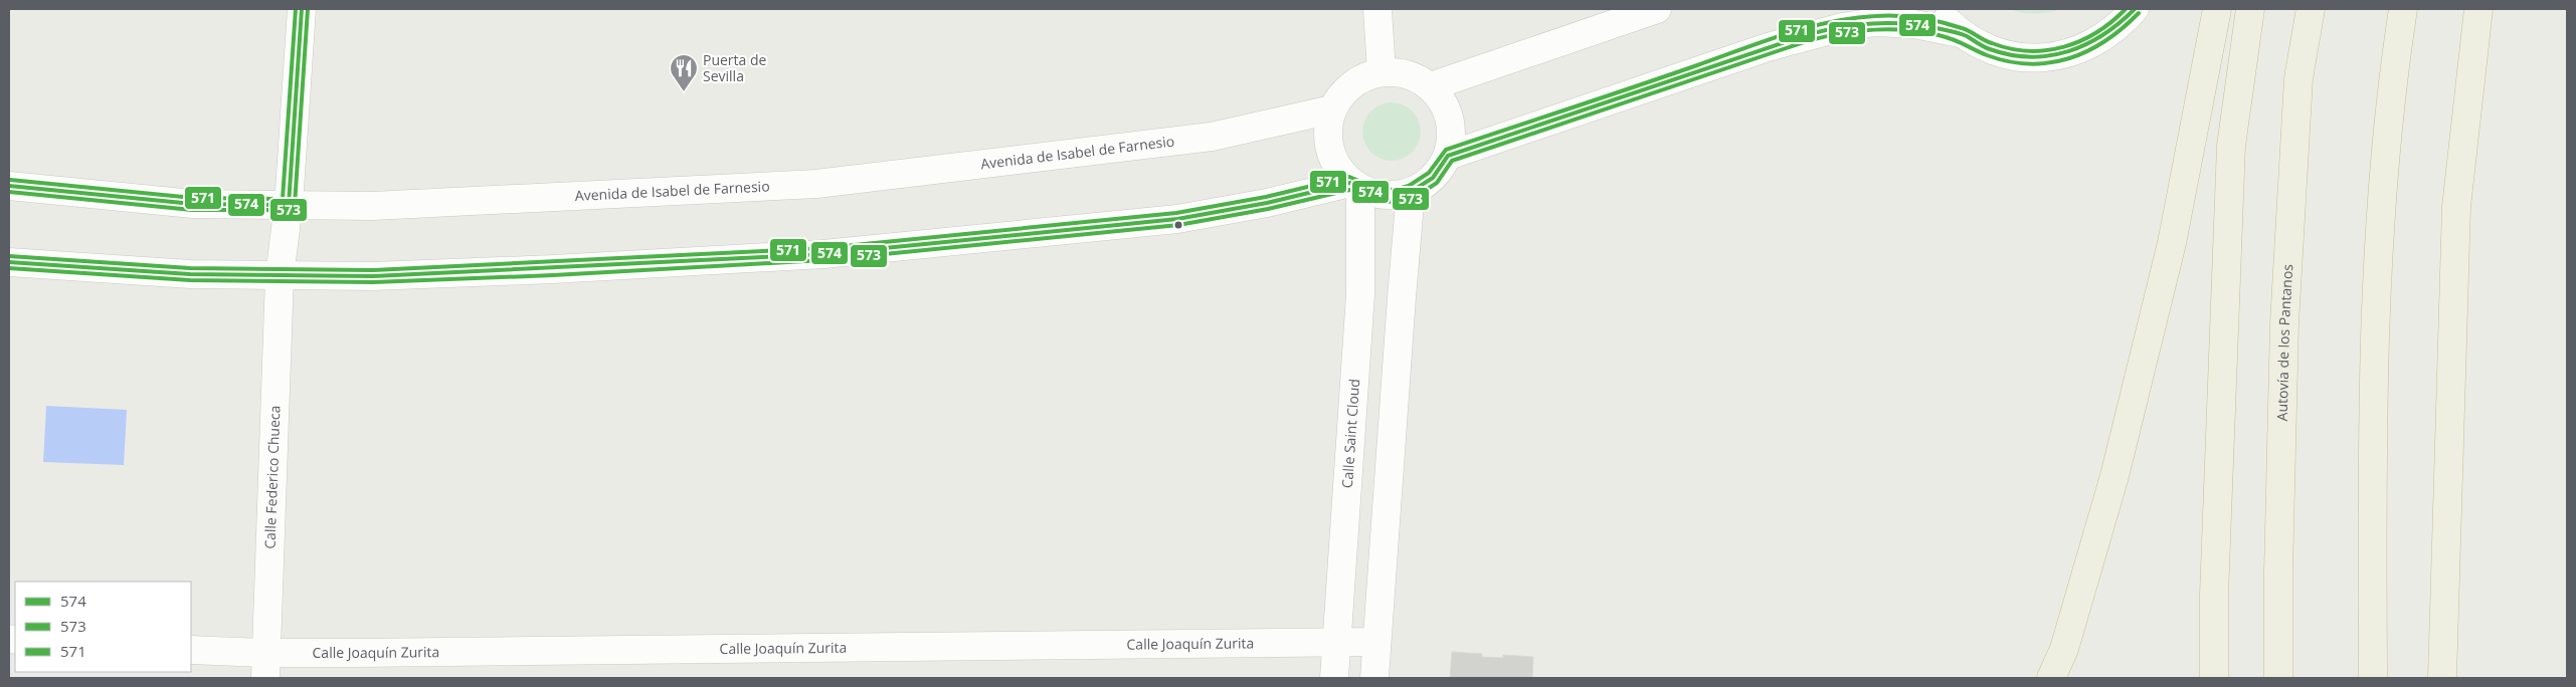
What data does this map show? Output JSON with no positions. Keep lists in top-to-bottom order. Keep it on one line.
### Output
{"streets":{"highway":["Autovía de los Pantanos"],"street":["Avenida de Isabel de Farnesio","Calle Saint Cloud","Calle Federico Chueca","Calle Joaquín Zurita"]},"crossings":[["Avenida de Isabel de Farnesio","Calle Saint Cloud"],["Avenida de Isabel de Farnesio","Calle Federico Chueca"],["Calle Saint Cloud","Calle Joaquín Zurita"],["Calle Federico Chueca","Calle Joaquín Zurita"]],"places":{"restaurant":["Puerta de Sevilla"]},"lines":["transit line 574","transit line 573","transit line 571"],"legend":["574","573","571"]}
